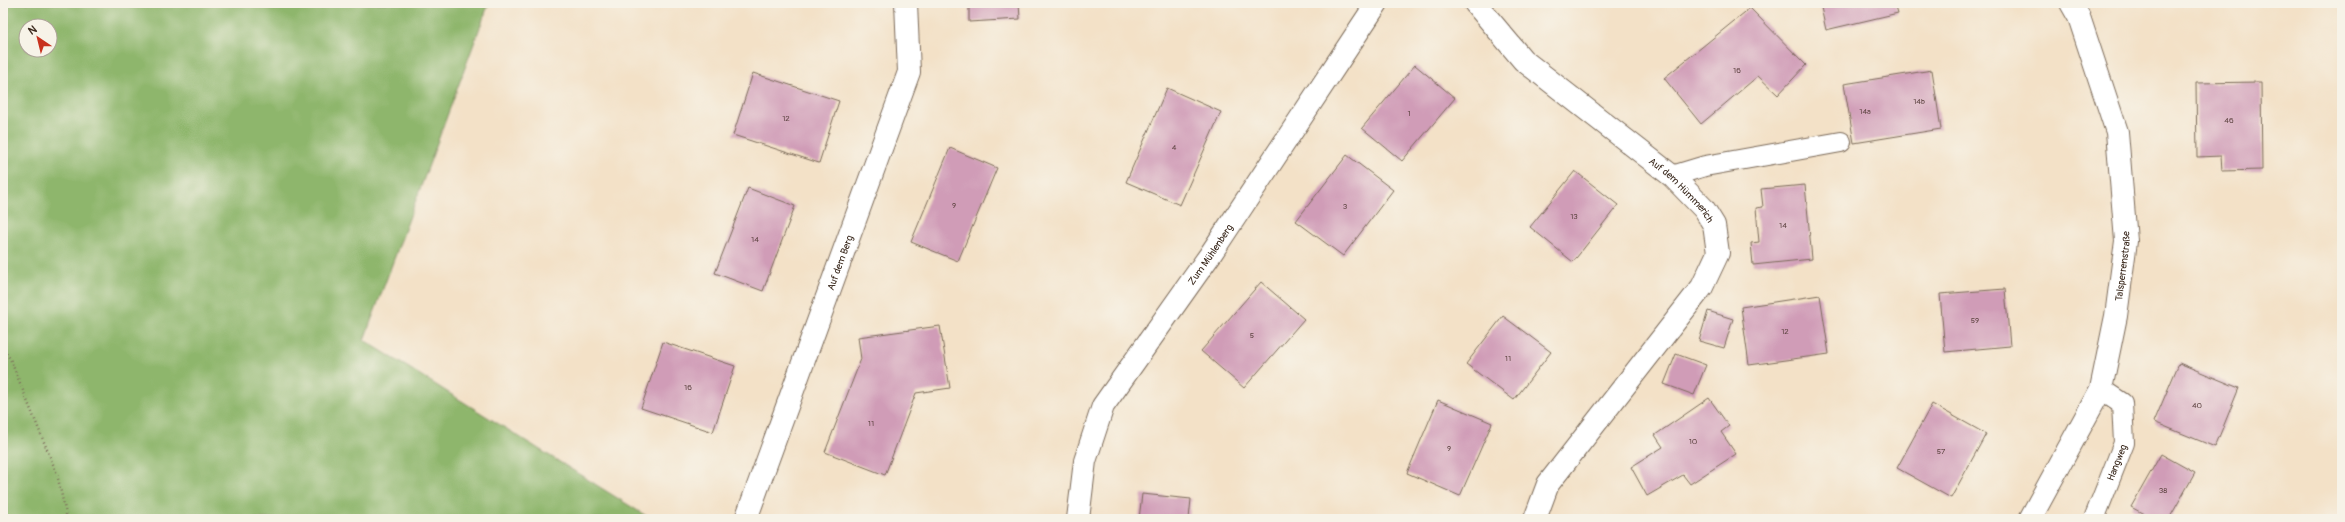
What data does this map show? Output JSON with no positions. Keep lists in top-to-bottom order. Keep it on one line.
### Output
{"streets":{"street":["Auf dem Hümmerich","Zum Mühlenberg","Auf dem Berg","Talsperrenstraße"],"lane":["Hangweg"]},"crossings":[["Talsperrenstraße","Hangweg"]],"house_numbers":["16","14b","14a","1","12","46","4","9","3","13","14","14","59","12","5","11","16","40","11","10","9","57","38"],"north":"top left"}
